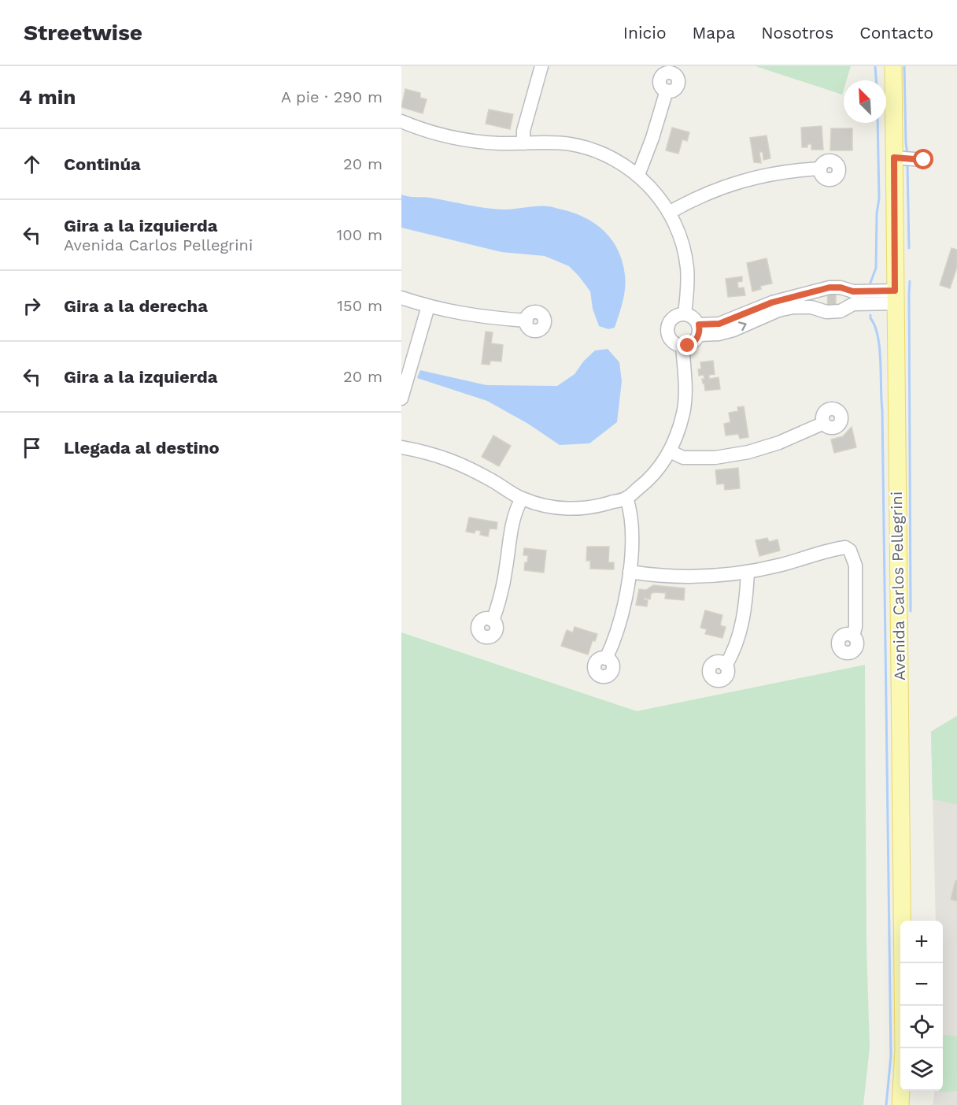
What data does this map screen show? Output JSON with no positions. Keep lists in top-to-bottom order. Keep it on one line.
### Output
{"streets":{"main road":["Avenida Carlos Pellegrini"]},"north":"top left","page":{"header":"Streetwise","nav":["Inicio","Mapa","Nosotros","Contacto"],"heading":["4 min","A pie · 290 m"],"list":[["Continúa","20 m"],["Gira a la izquierda","Avenida Carlos Pellegrini","100 m"],["Gira a la derecha","150 m"],["Gira a la izquierda","20 m"],"Llegada al destino"],"map_buttons":["+","−"]}}
